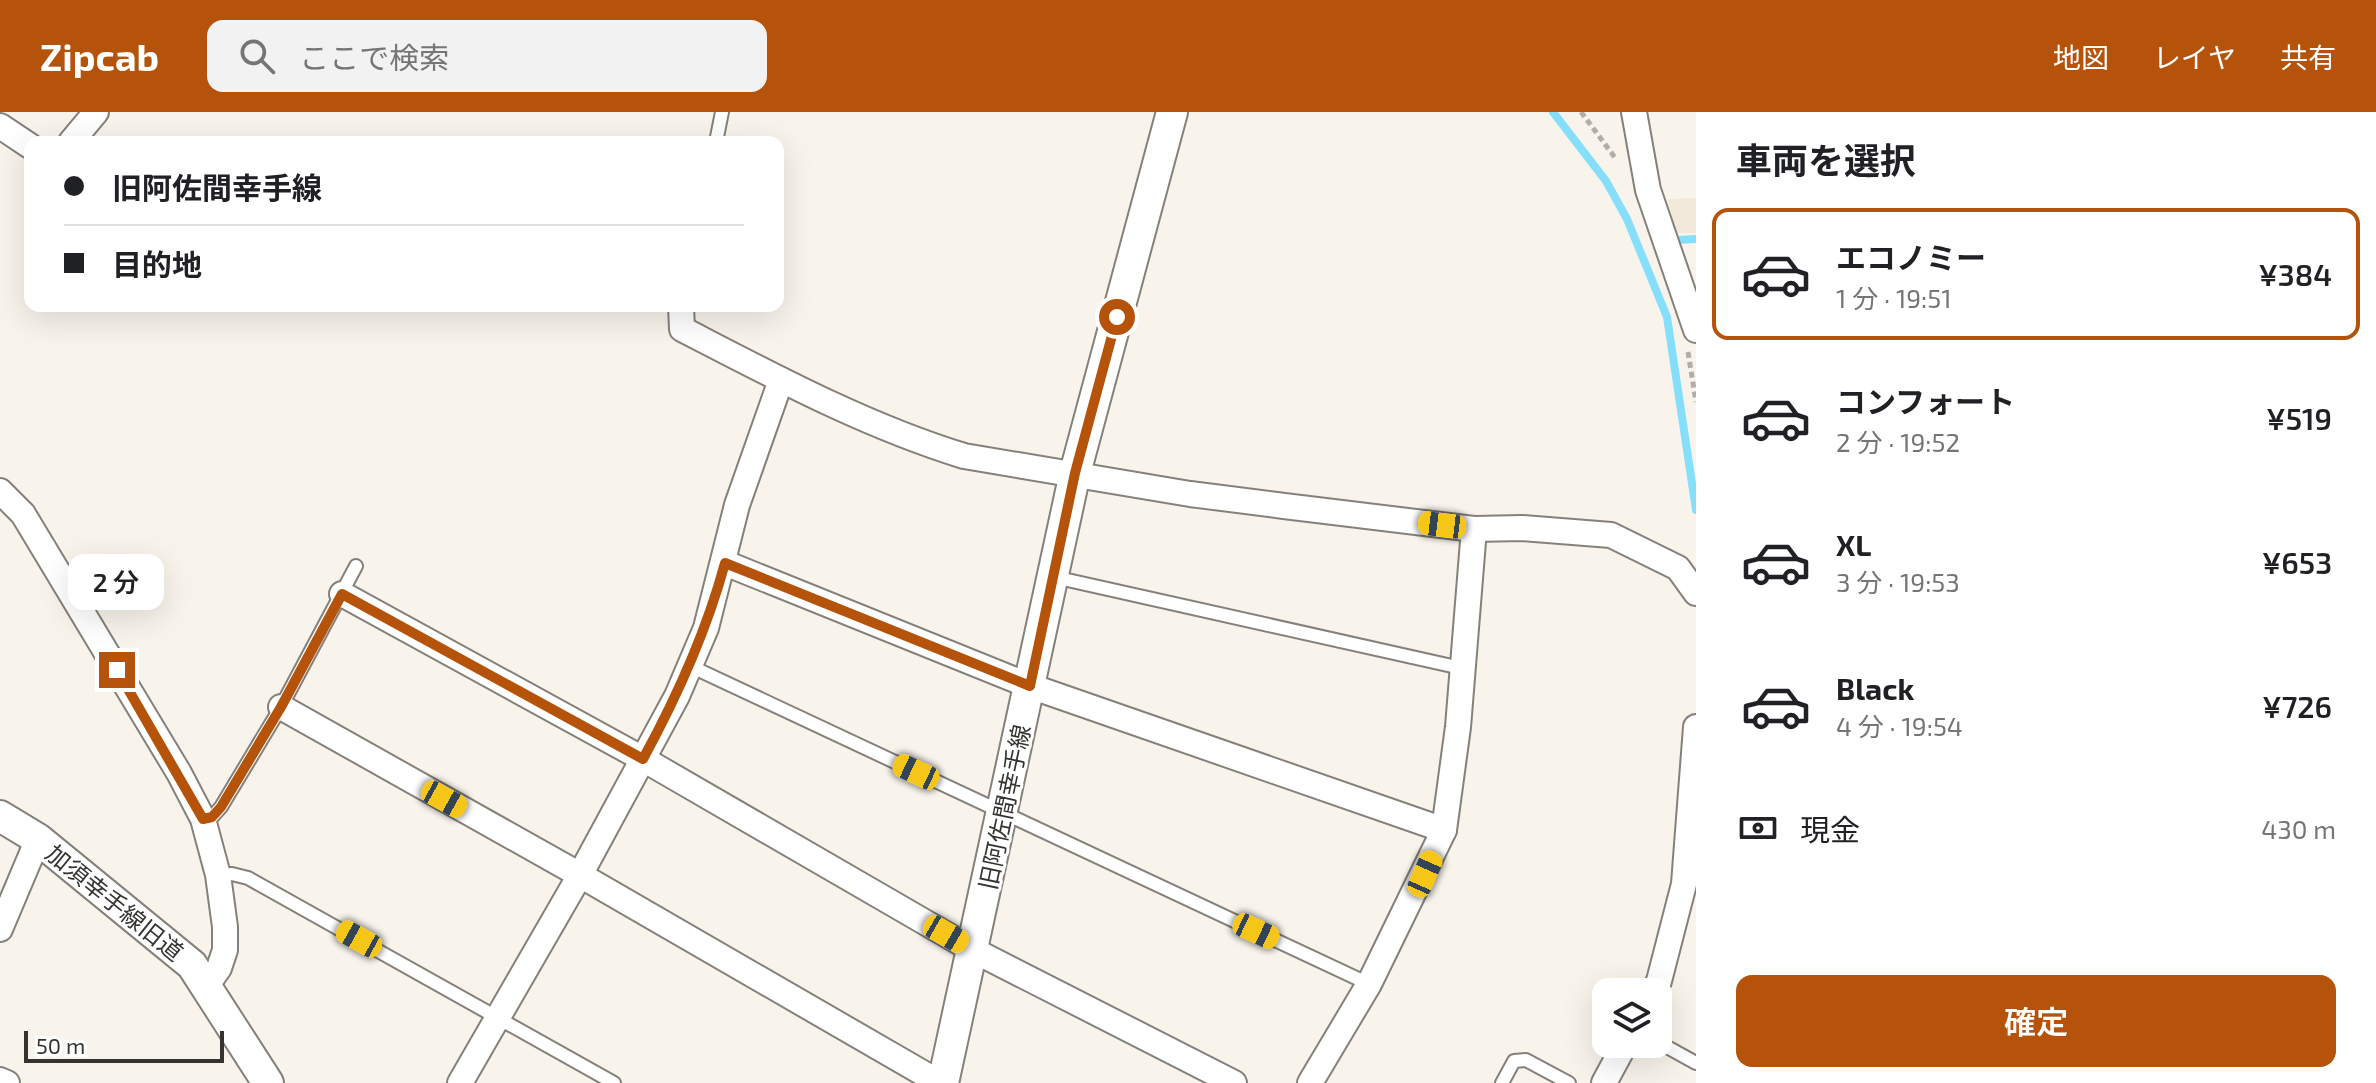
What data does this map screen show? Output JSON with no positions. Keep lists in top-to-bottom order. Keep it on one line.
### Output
{"streets":{"street":["旧阿佐間幸手線","加須幸手線旧道"]},"scale_bar":"50 m","page":{"header":"Zipcab","search":"ここで検索","nav":["地図","レイヤ","共有"],"heading":"車両を選択","banner":["旧阿佐間幸手線","目的地"],"list":[{"name":"エコノミー","note":"1 分 · 19:51","value":"¥384"},{"name":"コンフォート","note":"2 分 · 19:52","value":"¥519"},{"name":"XL","note":"3 分 · 19:53","value":"¥653"},{"name":"Black","note":"4 分 · 19:54","value":"¥726"}],"bubble":"2 分","pay":["現金","430 m"],"buttons":"確定","scale":"50 m"}}
